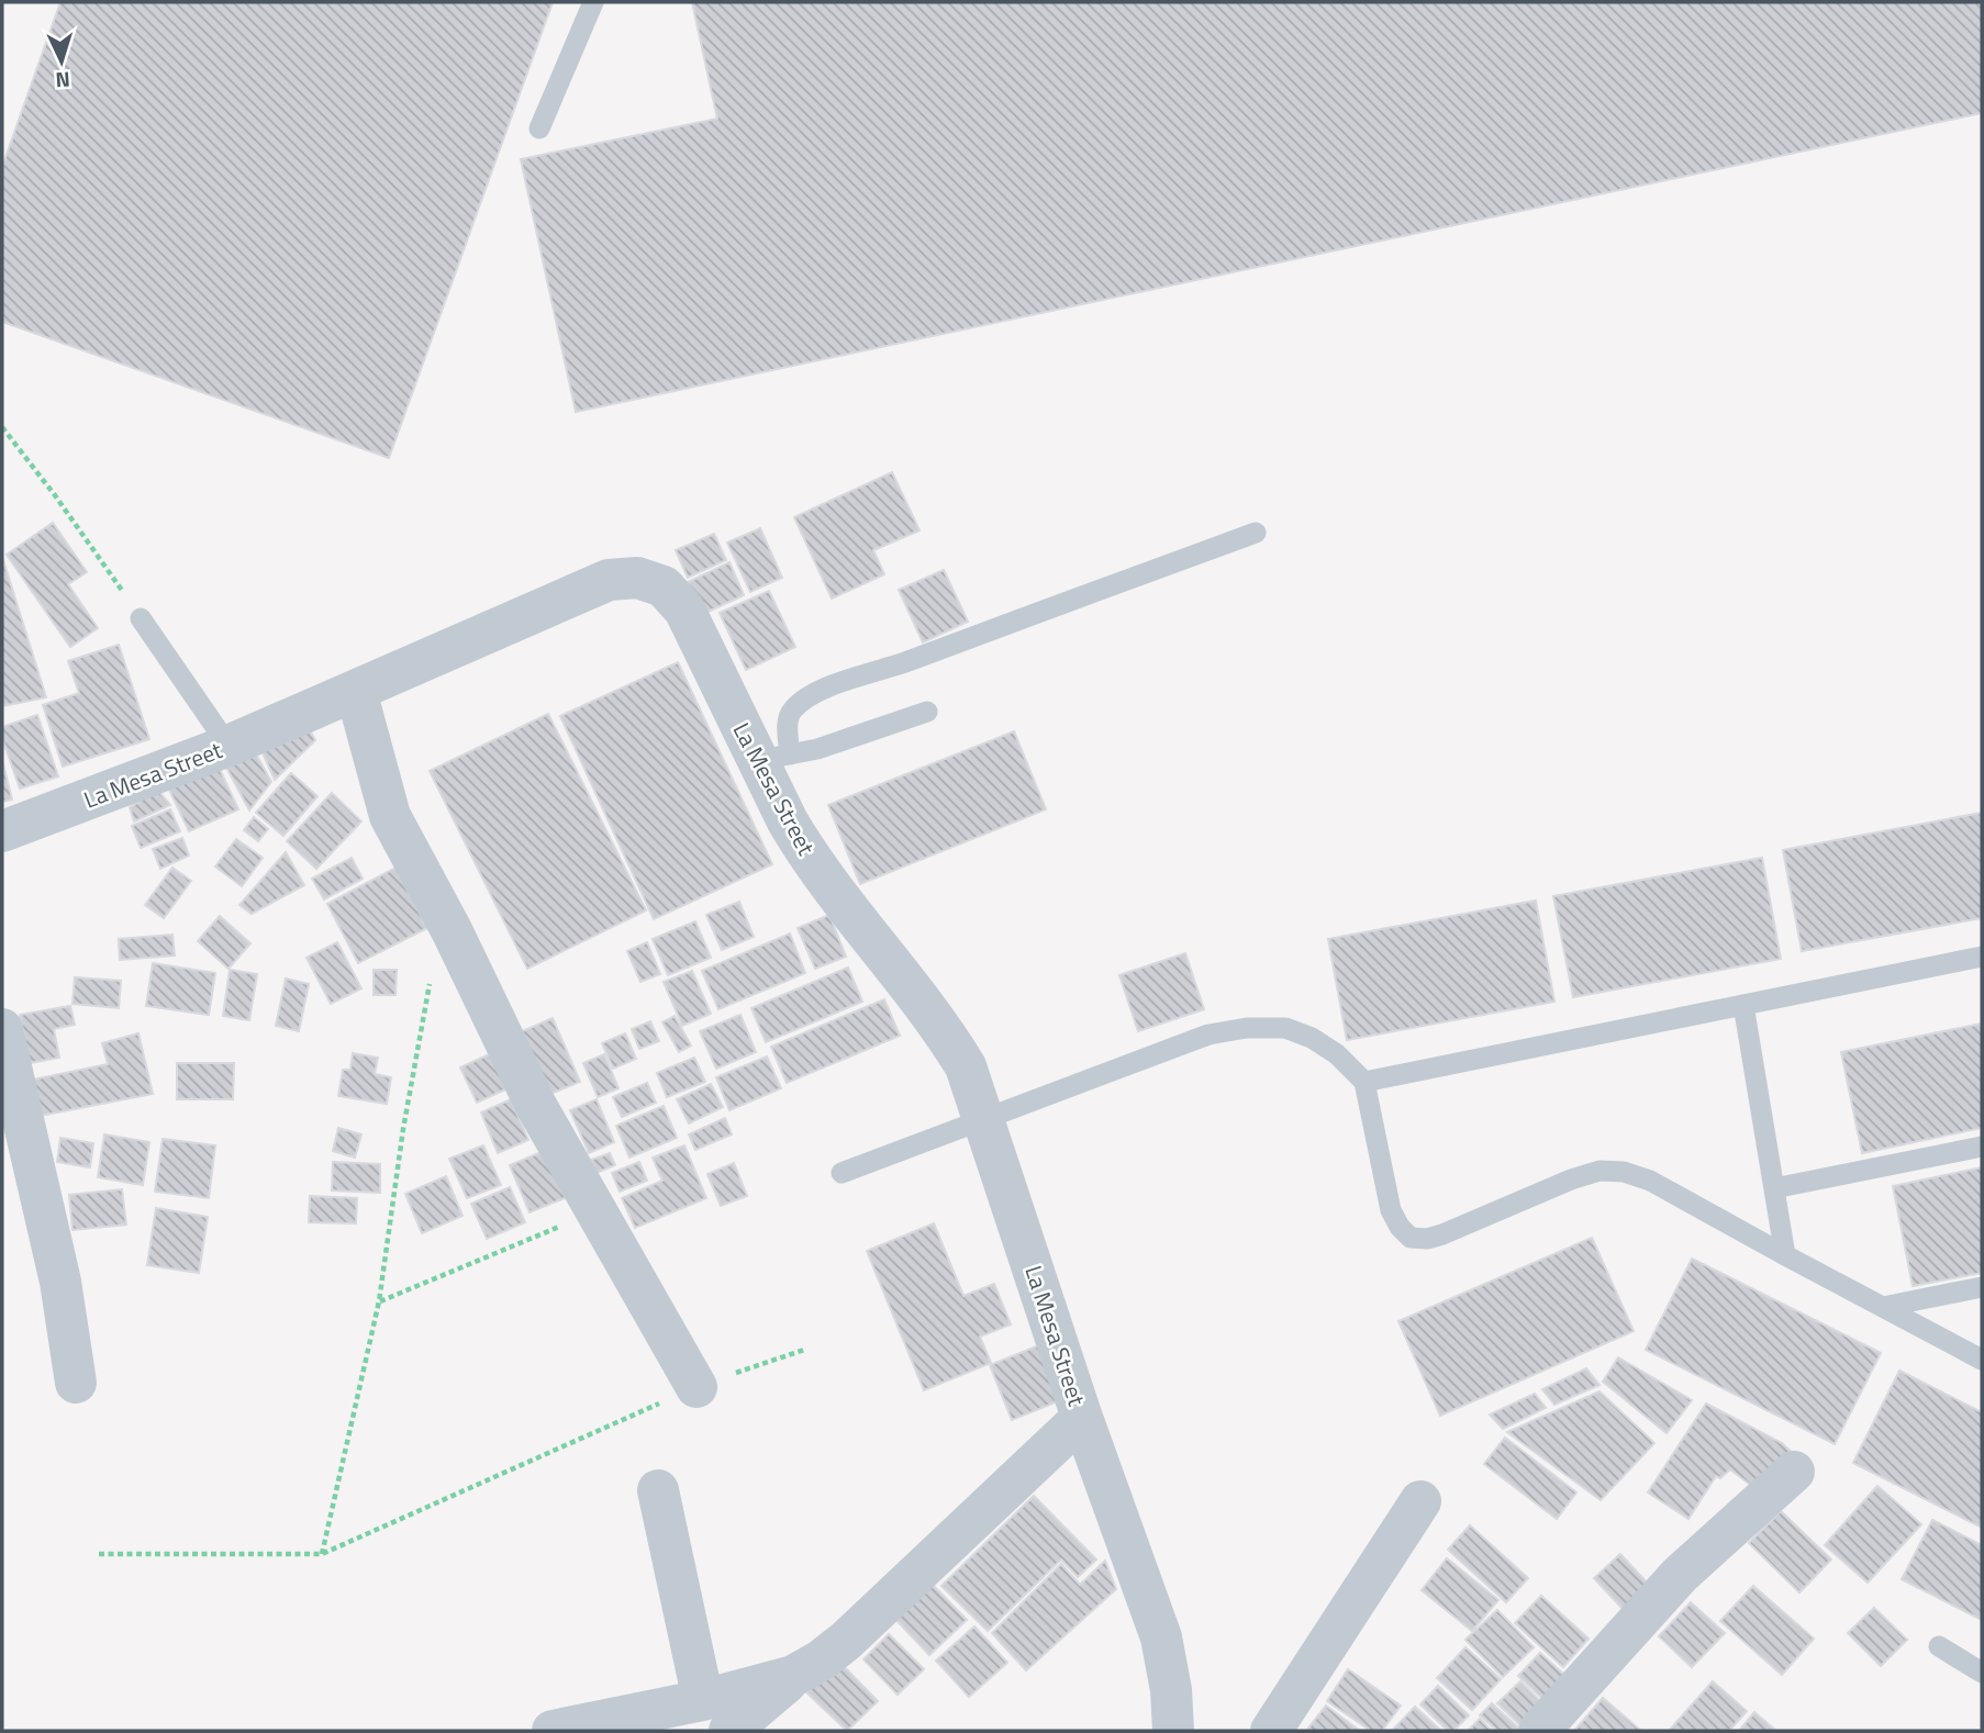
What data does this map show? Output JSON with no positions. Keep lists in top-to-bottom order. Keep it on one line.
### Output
{"streets":{"street":["La Mesa Street"]},"north":"bottom"}
